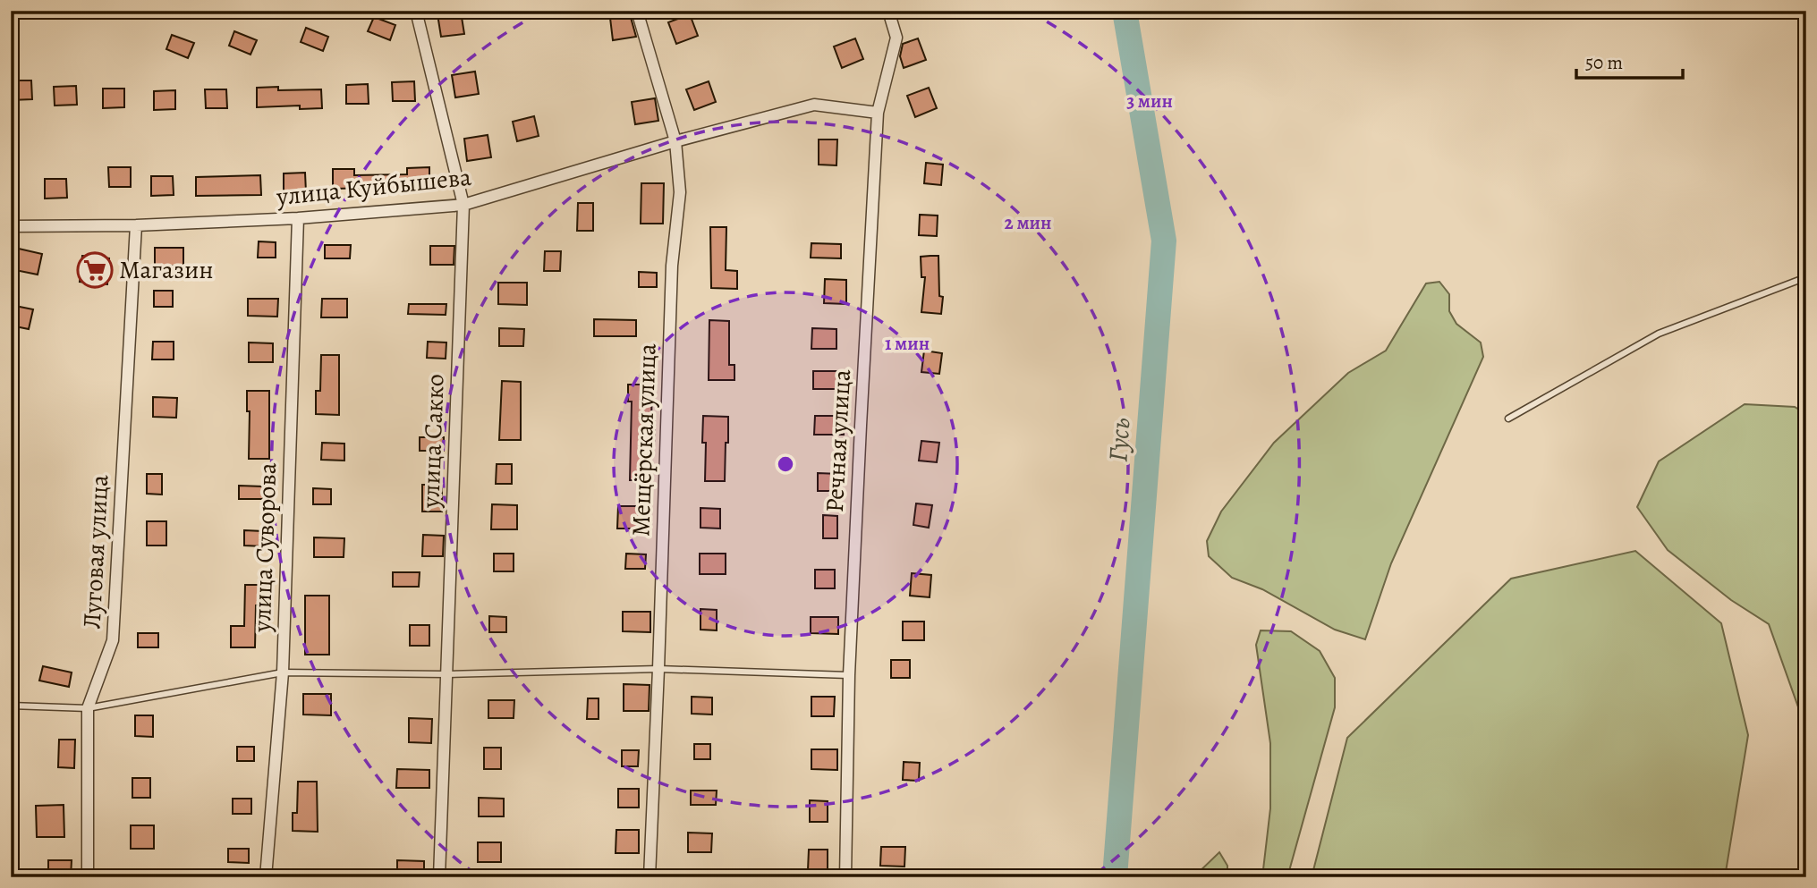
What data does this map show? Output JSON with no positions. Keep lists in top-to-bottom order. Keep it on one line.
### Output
{"streets":{"street":["улица Куйбышева","Мещёрская улица","улица Сакко","Речная улица","улица Суворова","Луговая улица"]},"crossings":[["улица Куйбышева","Мещёрская улица"],["улица Куйбышева","улица Сакко"],["улица Куйбышева","Речная улица"],["улица Куйбышева","улица Суворова"],["улица Куйбышева","Луговая улица"]],"water":["Гусь"],"places":{"supermarket":["Магазин"]},"scale_bar":"50 m","rings":["3 мин","2 мин","1 мин"]}
